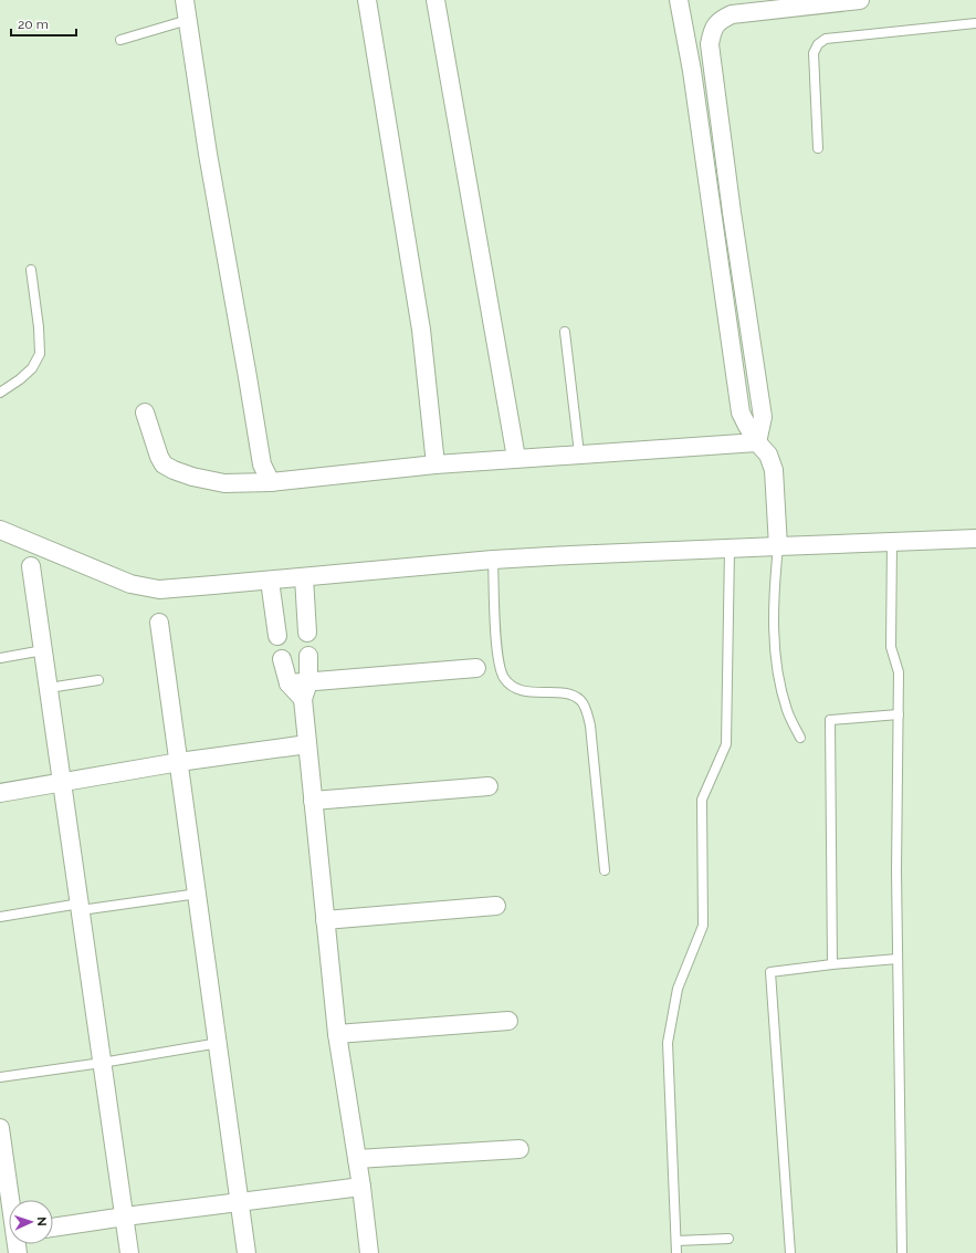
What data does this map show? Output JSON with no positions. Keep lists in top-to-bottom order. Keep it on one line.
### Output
{"scale_bar":"20 m","north":"right"}
